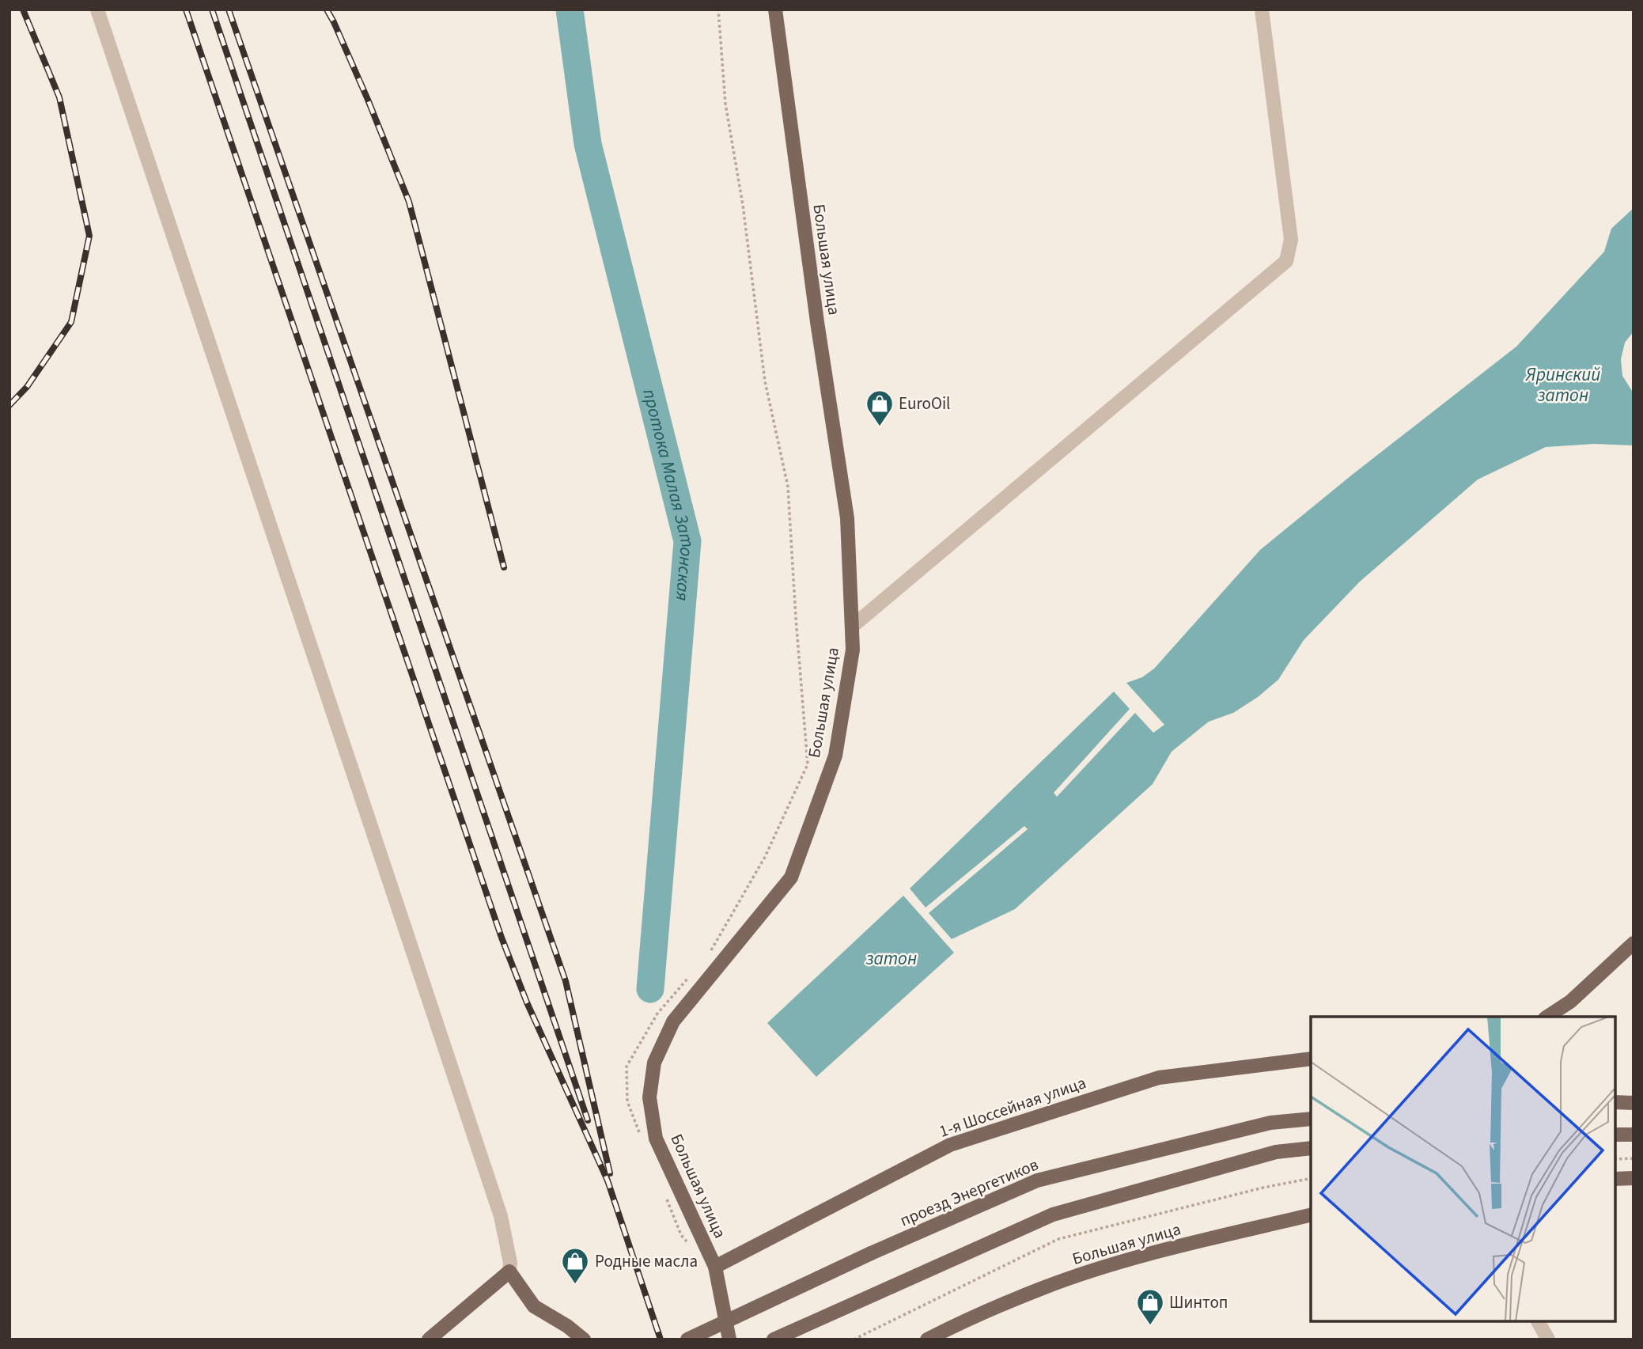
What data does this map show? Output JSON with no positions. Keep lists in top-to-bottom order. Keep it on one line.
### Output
{"streets":{"main road":["Большая улица","1-я Шоссейная улица","проезд Энергетиков"]},"crossings":[["Большая улица","1-я Шоссейная улица"]],"water":["Яринский затон","протока Малая Затонская","затон"],"places":{"shop":["EuroOil","Родные масла","Шинтоп"]}}
